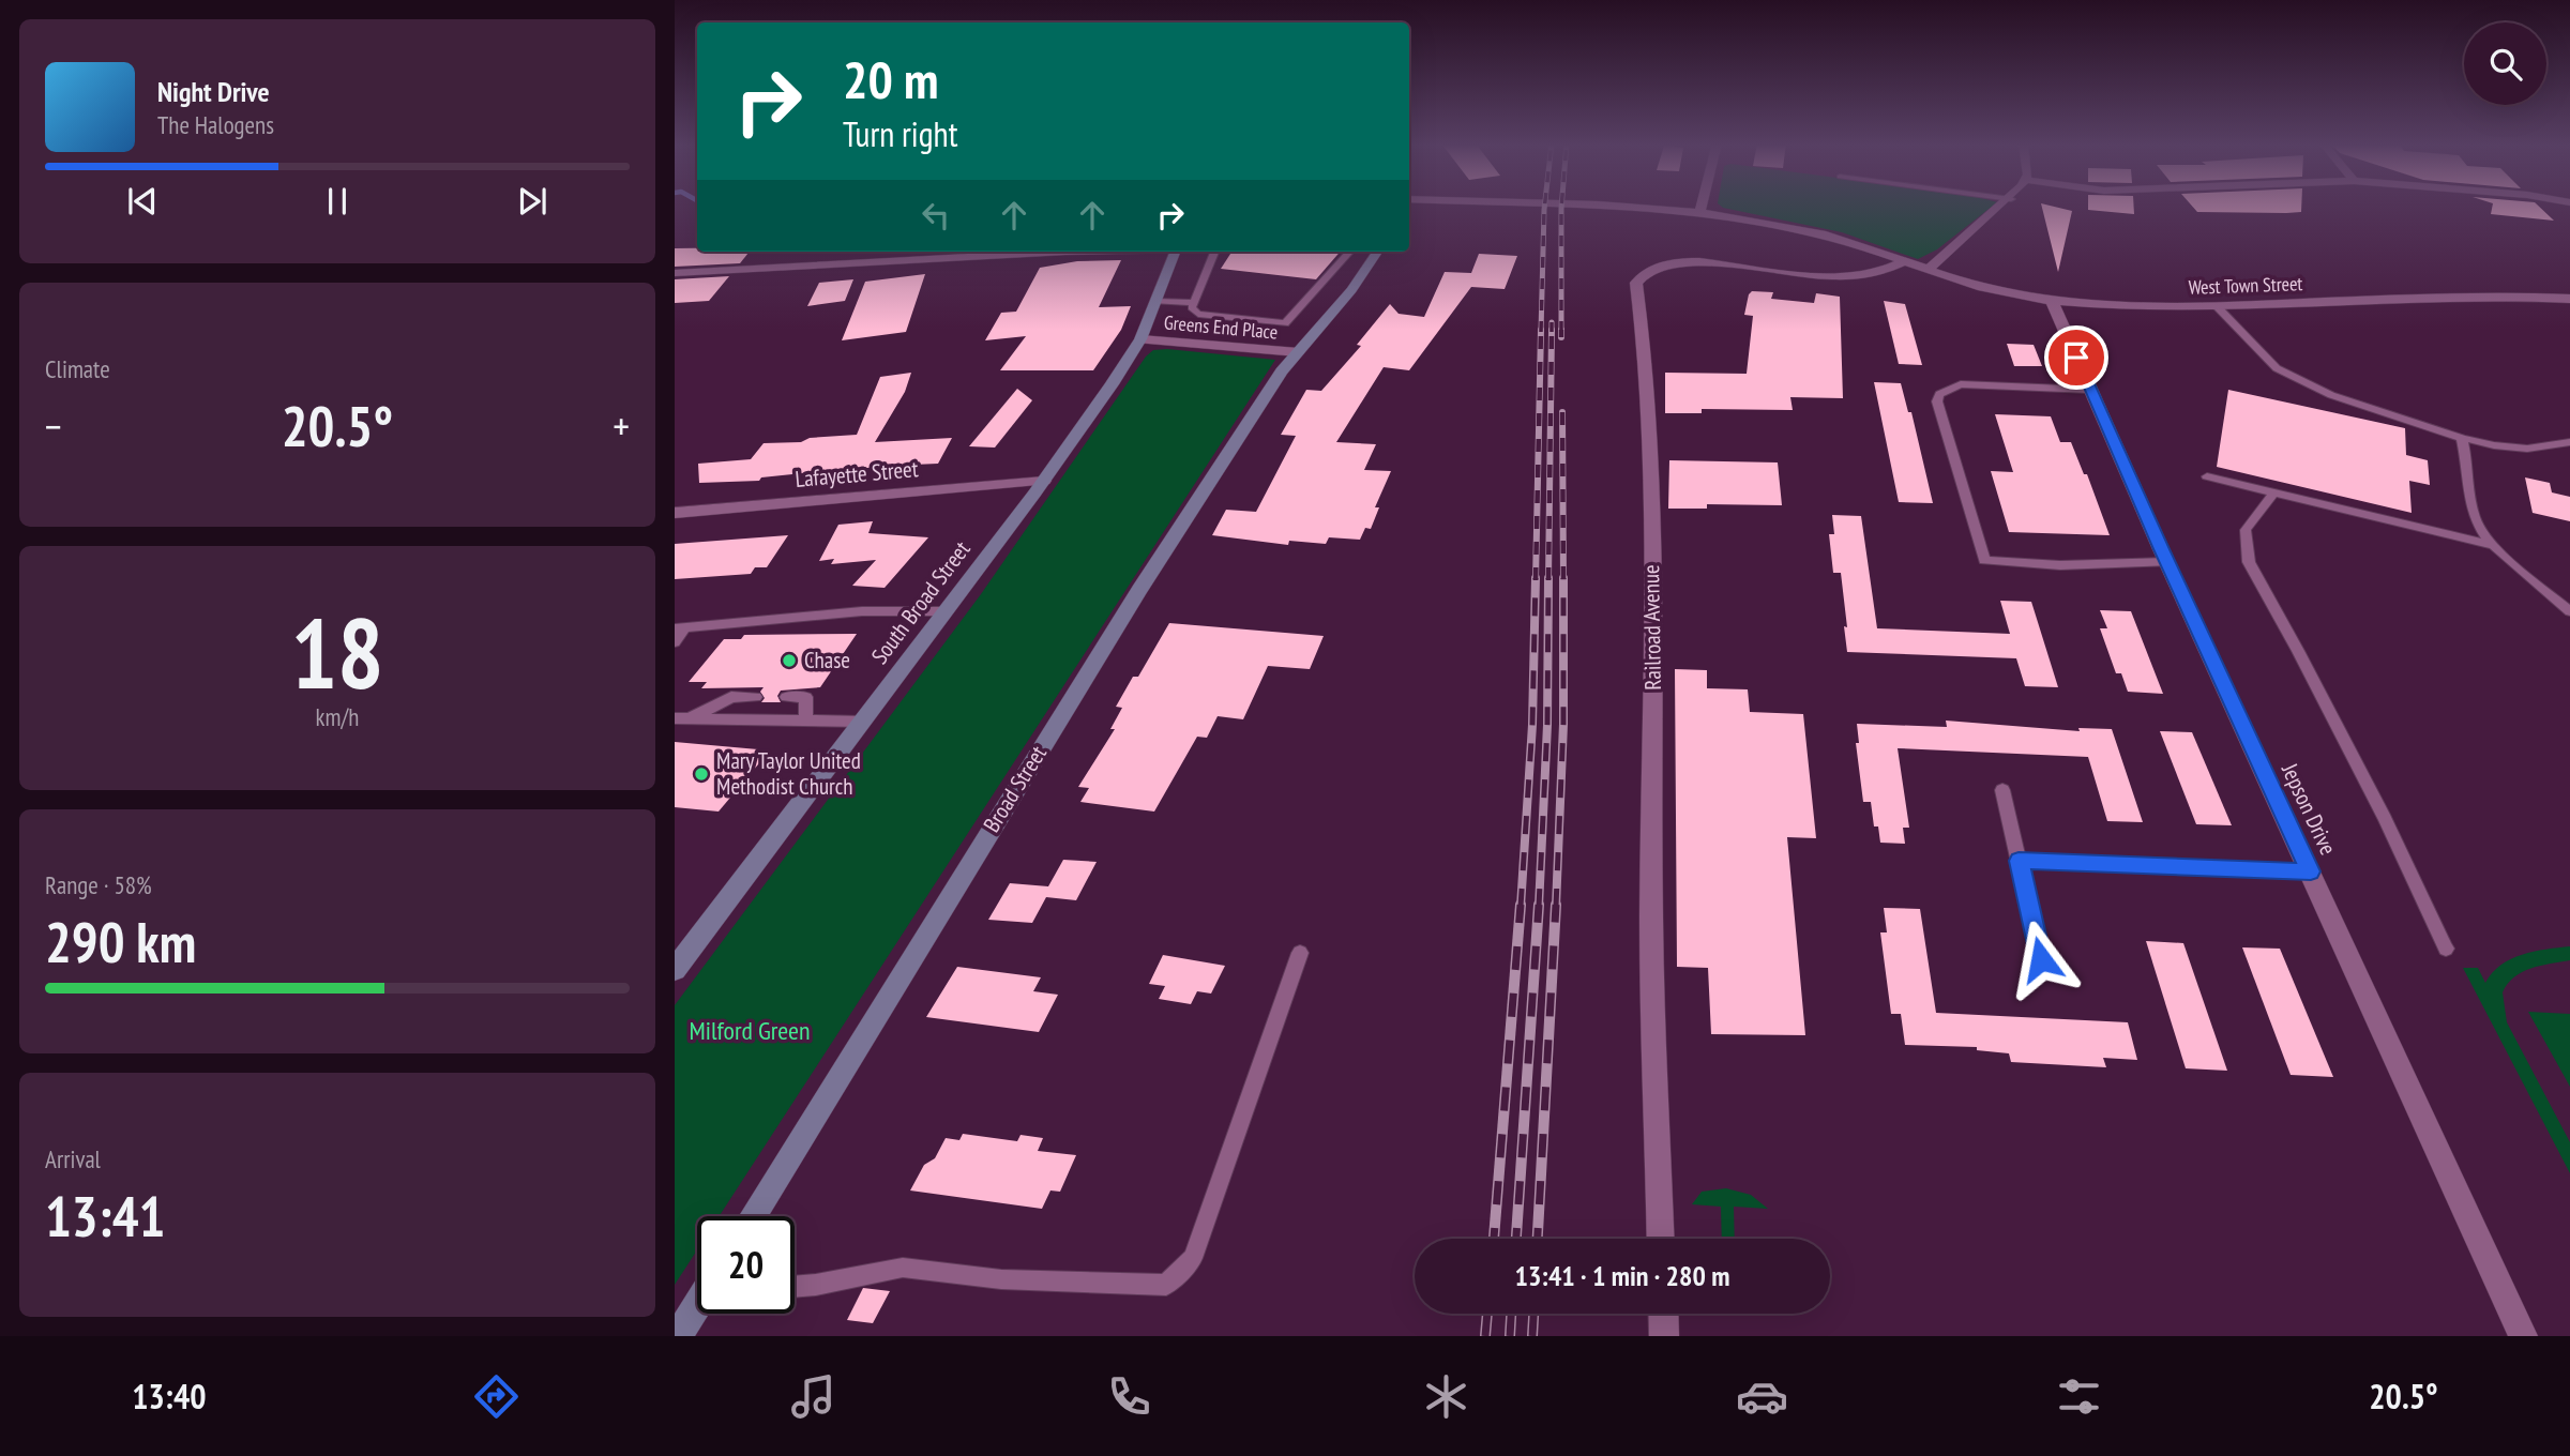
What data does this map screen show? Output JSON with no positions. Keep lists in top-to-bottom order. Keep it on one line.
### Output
{"streets":{"main road":["South Broad Street","Broad Street"],"street":["West Town Street","Greens End Place","Lafayette Street","Railroad Avenue","Jepson Drive"]},"crossings":[["West Town Street","Railroad Avenue"],["West Town Street","Jepson Drive"],["Greens End Place","Broad Street"],["Lafayette Street","South Broad Street"]],"parks":["Milford Green"],"places":["Chase","Mary Taylor United Methodist Church"],"page":{"turn":["20 m","Turn right"],"song":["Night Drive","The Halogens"],"tile":["Climate",["18","km/h"],["Range · 58%","290 km"],["Arrival","13:41"]],"heat":["−","20.5°","+"],"limit":"20","trip":"13:41 · 1 min · 280 m","tabs":["13:40","20.5°"]}}
